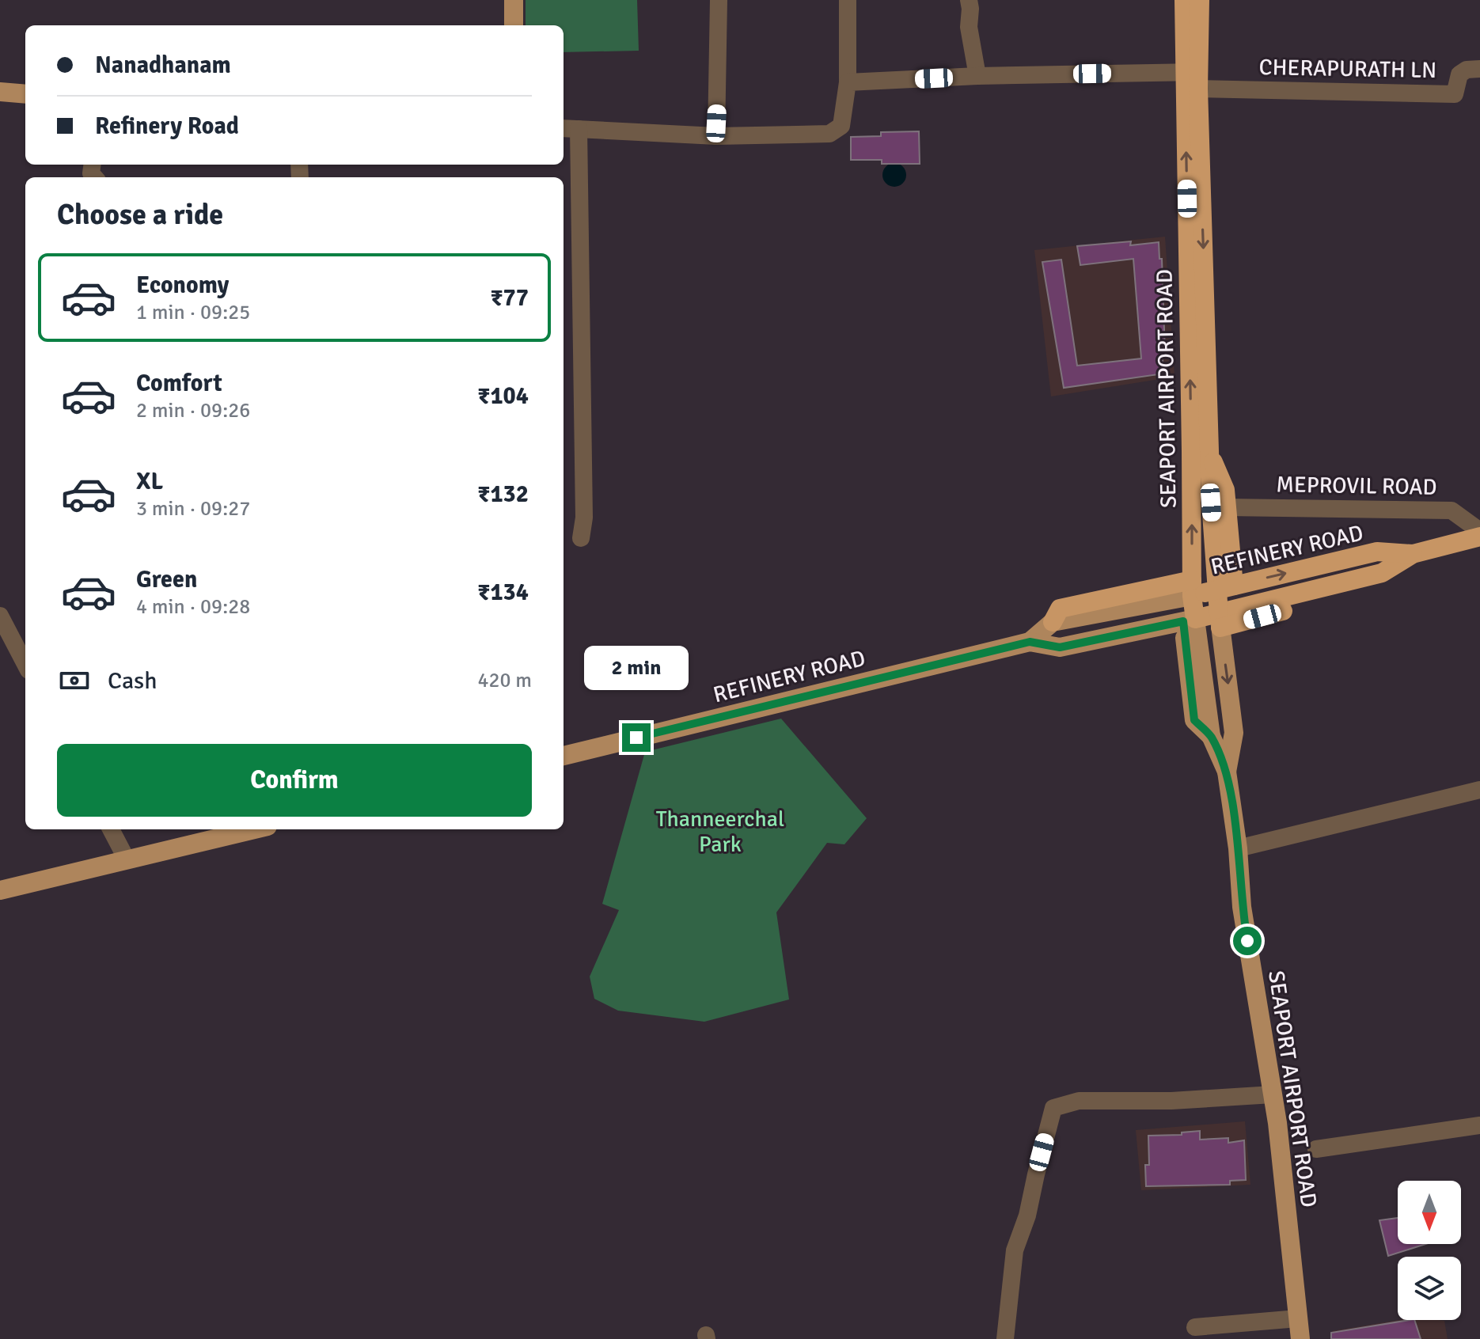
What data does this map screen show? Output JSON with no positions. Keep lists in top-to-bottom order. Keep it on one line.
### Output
{"streets":{"highway":["SEAPORT AIRPORT ROAD","REFINERY ROAD"],"street":["CHERAPURATH LN","MEPROVIL ROAD"]},"crossings":[["CHERAPURATH LN","SEAPORT AIRPORT ROAD"],["SEAPORT AIRPORT ROAD","REFINERY ROAD"]],"parks":["Thanneerchal Park"],"north":"bottom","page":{"banner":["Nanadhanam","Refinery Road"],"heading":"Choose a ride","list":[{"name":"Economy","note":"1 min · 09:25","value":"₹77"},{"name":"Comfort","note":"2 min · 09:26","value":"₹104"},{"name":"XL","note":"3 min · 09:27","value":"₹132"},{"name":"Green","note":"4 min · 09:28","value":"₹134"}],"bubble":"2 min","pay":["Cash","420 m"],"buttons":"Confirm"}}
